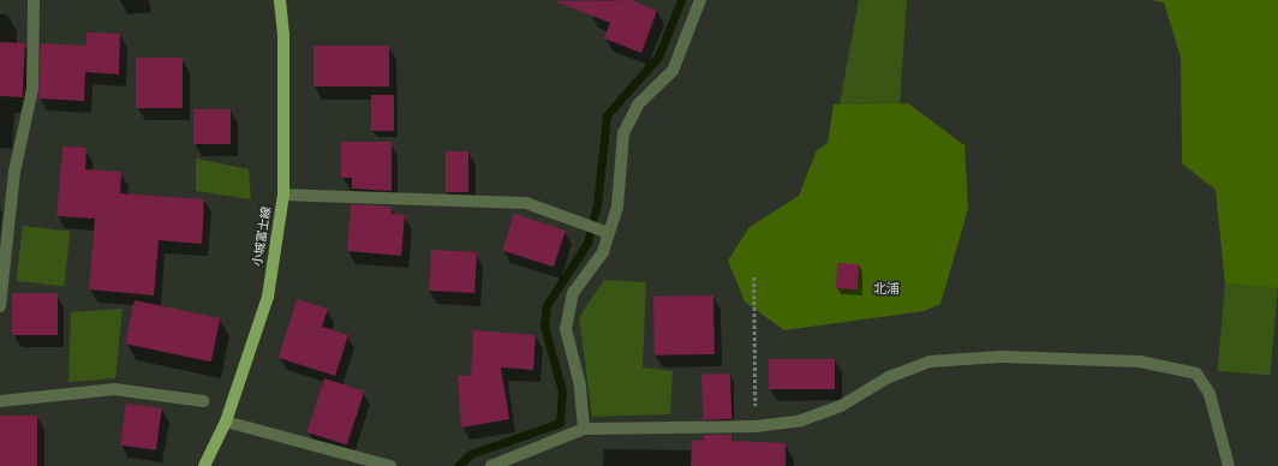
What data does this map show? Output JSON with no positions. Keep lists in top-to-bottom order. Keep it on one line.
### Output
{"streets":{"main road":["小城富士線"]},"districts":["北浦"]}
